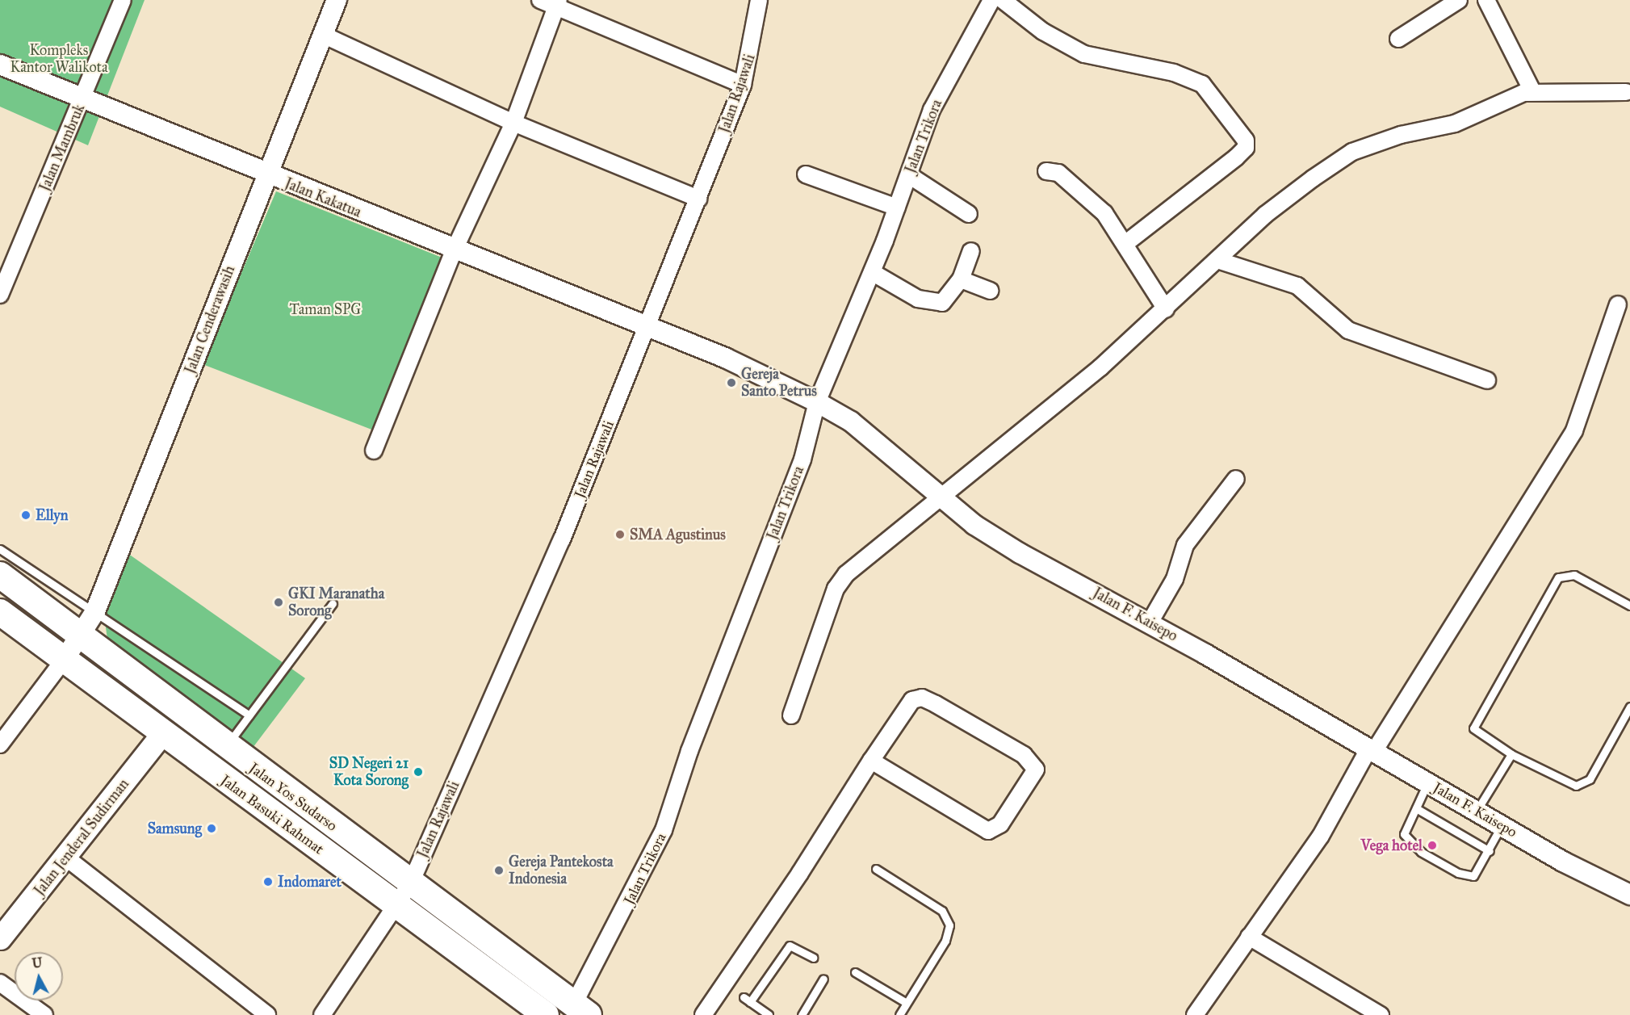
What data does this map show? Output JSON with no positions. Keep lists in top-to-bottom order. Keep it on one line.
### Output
{"streets":{"highway":["Jalan Yos Sudarso","Jalan Basuki Rahmat"],"main road":["Jalan Jenderal Sudirman"],"street":["Jalan Rajawali","Jalan Trikora","Jalan Mambruk","Jalan Kakatua","Jalan Cenderawasih","Jalan F. Kaisepo"]},"crossings":[["Jalan Rajawali","Jalan Kakatua"],["Jalan Rajawali","Jalan F. Kaisepo"],["Jalan Rajawali","Jalan Yos Sudarso"],["Jalan Rajawali","Jalan Basuki Rahmat"],["Jalan Trikora","Jalan F. Kaisepo"],["Jalan Trikora","Jalan Yos Sudarso"],["Jalan Mambruk","Jalan Kakatua"],["Jalan Kakatua","Jalan Cenderawasih"],["Jalan Kakatua","Jalan F. Kaisepo"],["Jalan Cenderawasih","Jalan Yos Sudarso"],["Jalan Cenderawasih","Jalan Basuki Rahmat"],["Jalan Basuki Rahmat","Jalan Jenderal Sudirman"]],"parks":["Kompleks Kantor Walikota","Taman SPG"],"places":["Gereja Santo Petrus","Ellyn","SMA Agustinus","GKI Maranatha Sorong","SD Negeri 21 Kota Sorong","Samsung","Vega hotel","Gereja Pantekosta Indonesia","Indomaret"],"north":"top"}
